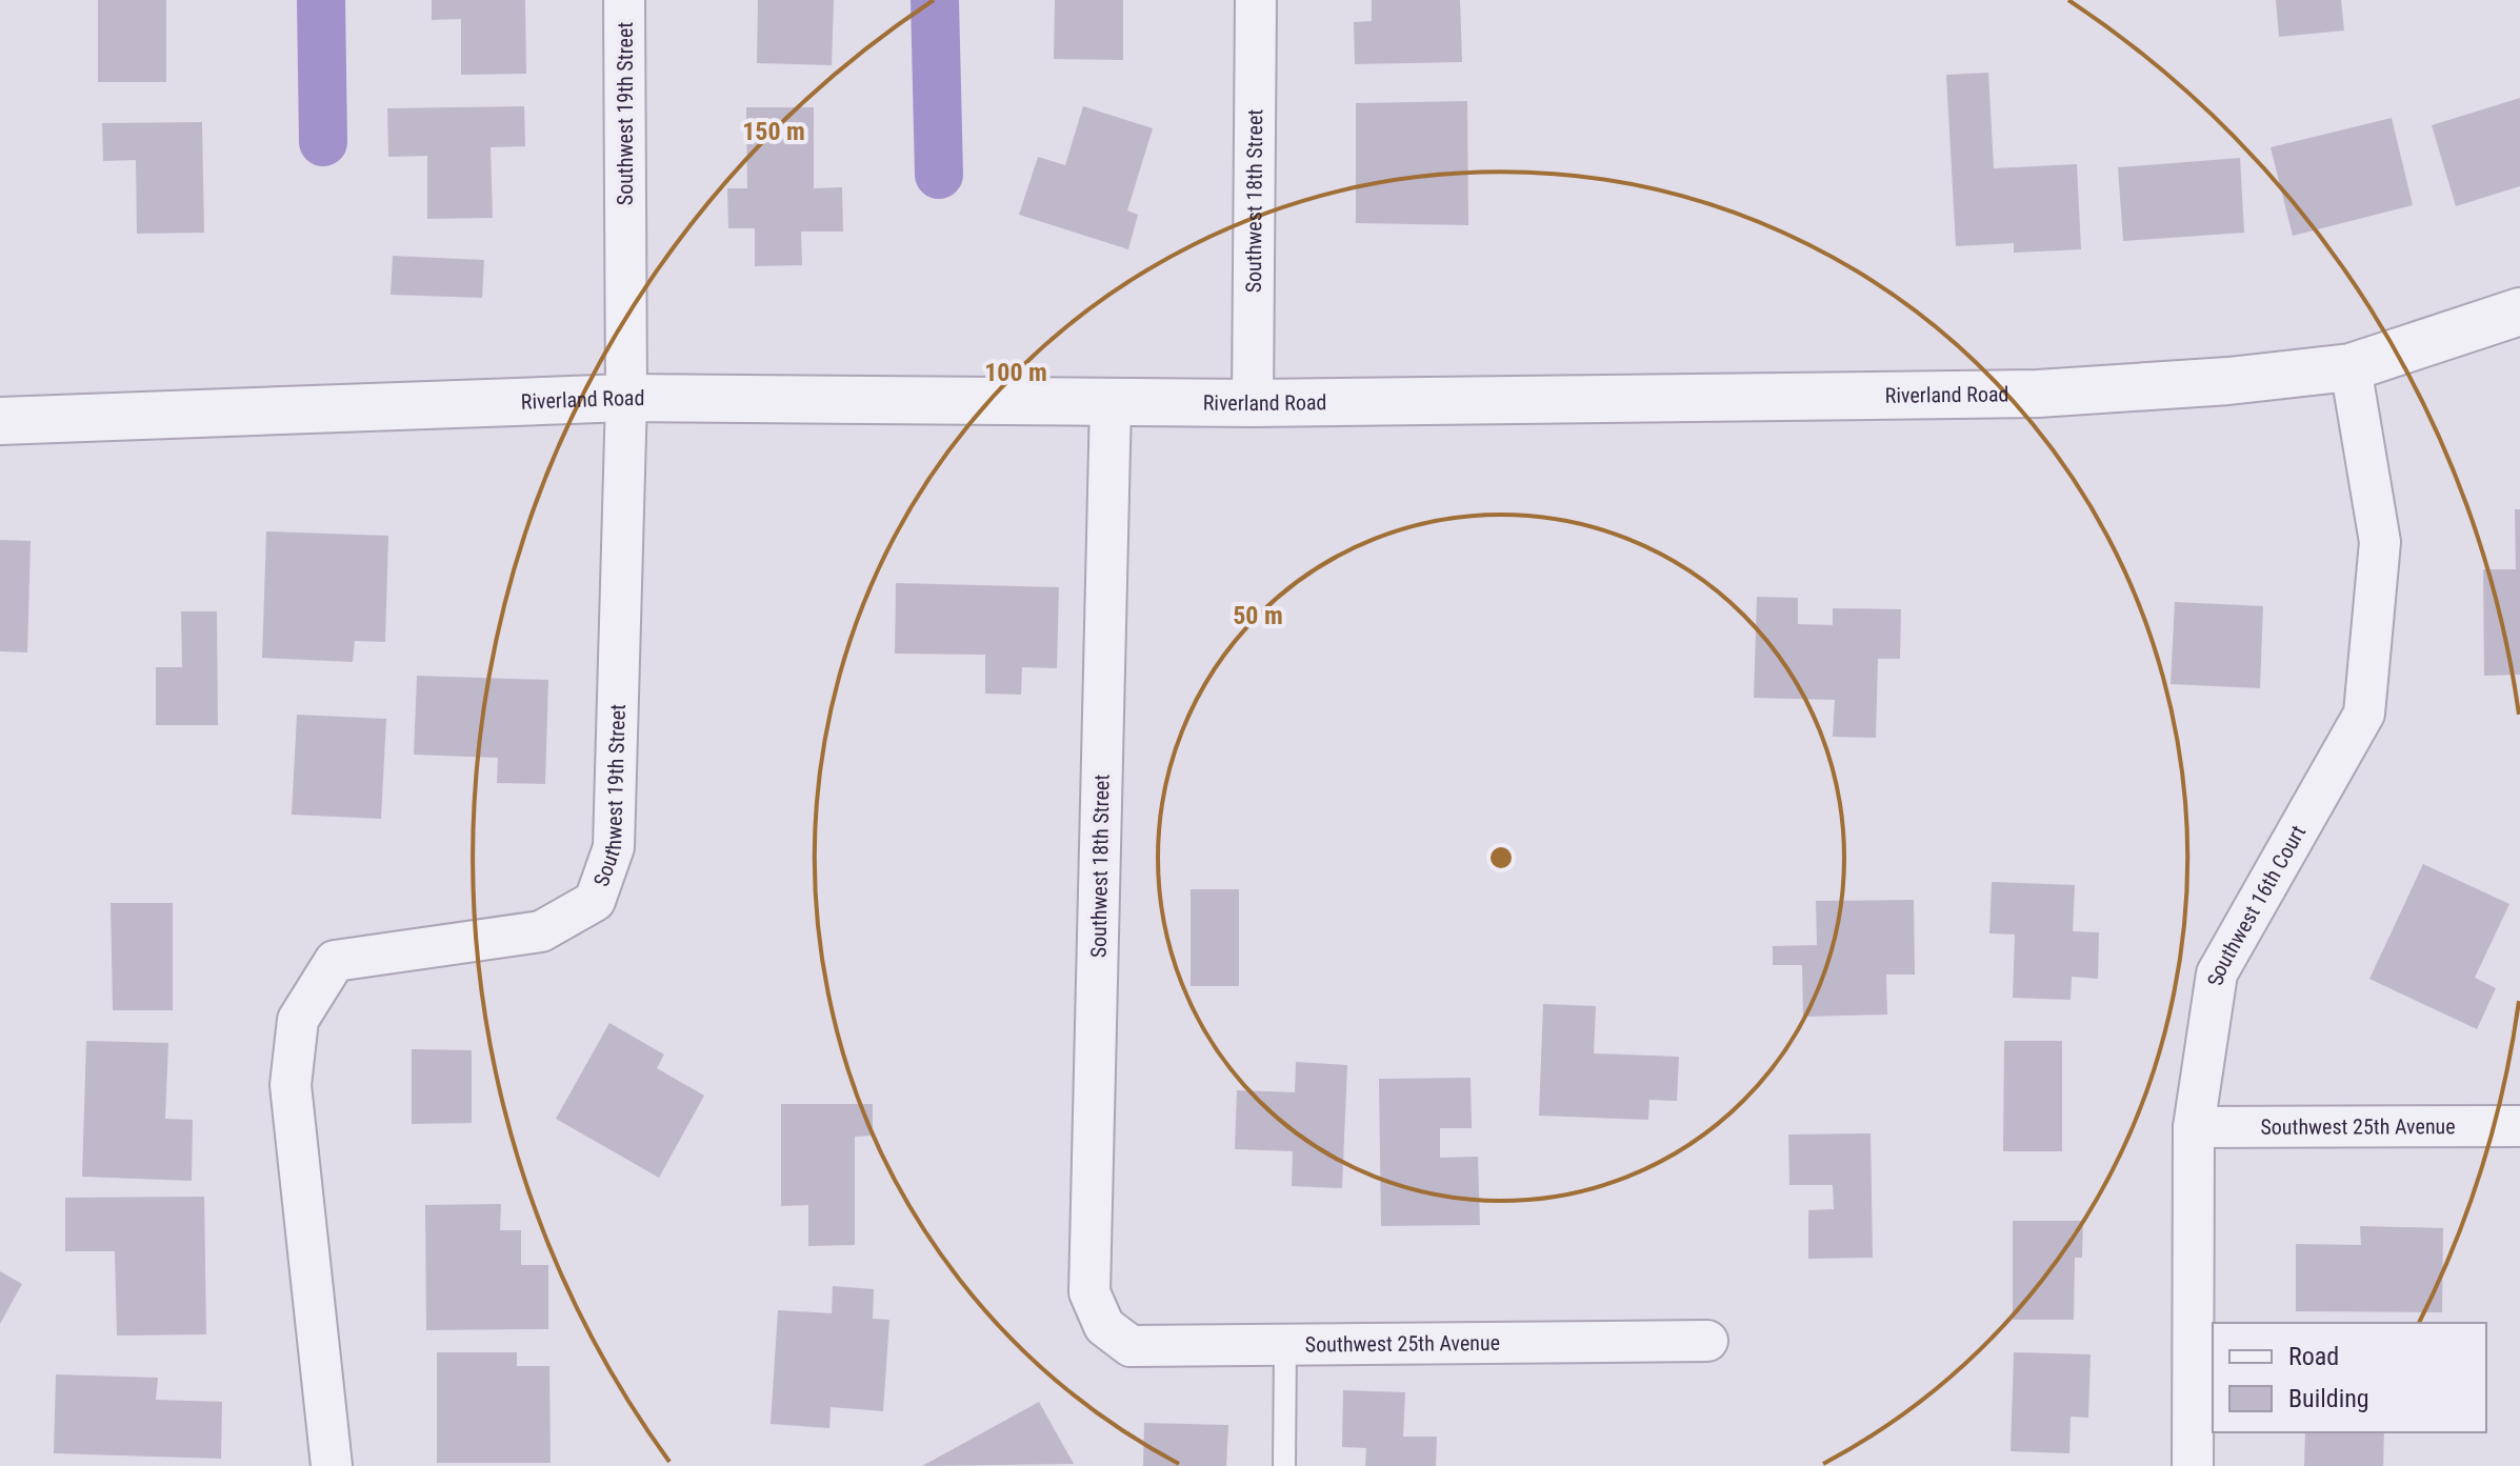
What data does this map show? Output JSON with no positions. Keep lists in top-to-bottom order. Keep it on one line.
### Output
{"streets":{"street":["Southwest 19th Street","Southwest 18th Street","Riverland Road","Southwest 16th Court","Southwest 25th Avenue"]},"crossings":[["Southwest 19th Street","Riverland Road"],["Southwest 18th Street","Riverland Road"],["Southwest 18th Street","Southwest 25th Avenue"],["Riverland Road","Southwest 16th Court"],["Southwest 16th Court","Southwest 25th Avenue"]],"legend":["Road","Building"],"rings":["150 m","100 m","50 m"]}
